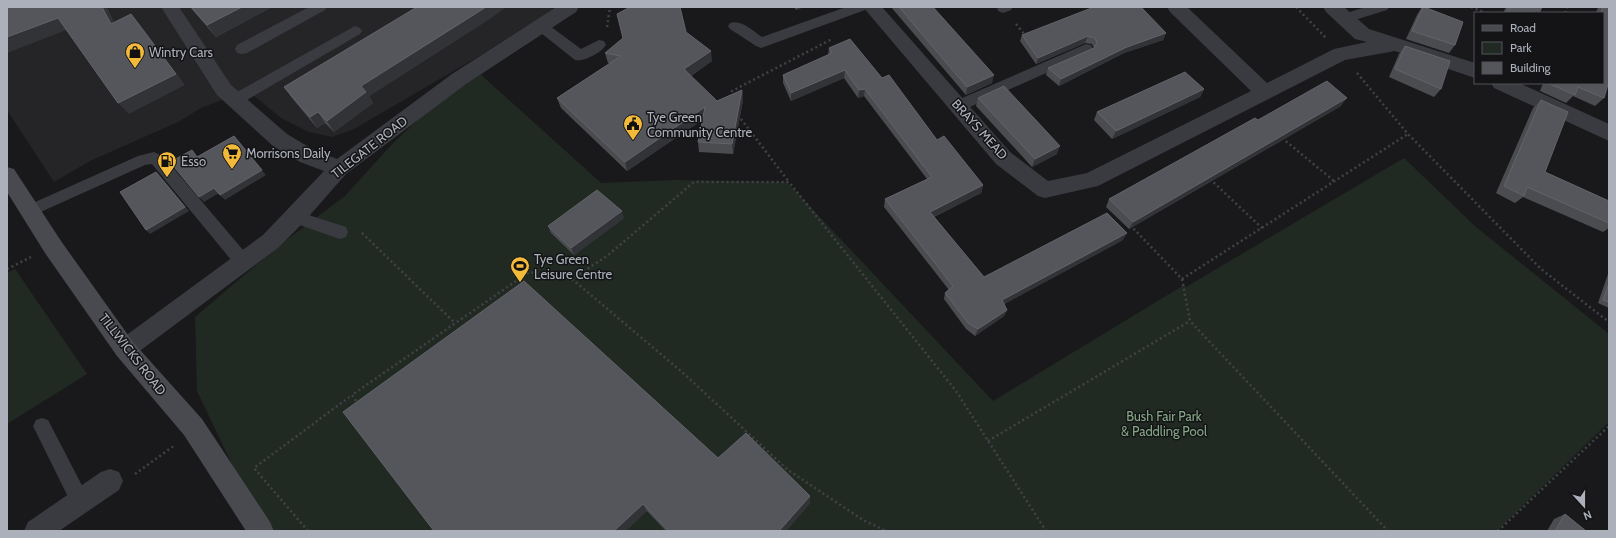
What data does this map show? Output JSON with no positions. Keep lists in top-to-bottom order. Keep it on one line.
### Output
{"streets":{"street":["BRAYS MEAD","TILEGATE ROAD","TILLWICKS ROAD"]},"crossings":[["TILEGATE ROAD","TILLWICKS ROAD"]],"parks":["Bush Fair Park & Paddling Pool"],"places":{"shop":["Wintry Cars"],"public building":["Tye Green Community Centre"],"supermarket":["Morrisons Daily"],"fuel station":["Esso"],"sports":["Tye Green Leisure Centre"]},"legend":["Road","Park","Building"],"north":"bottom"}
